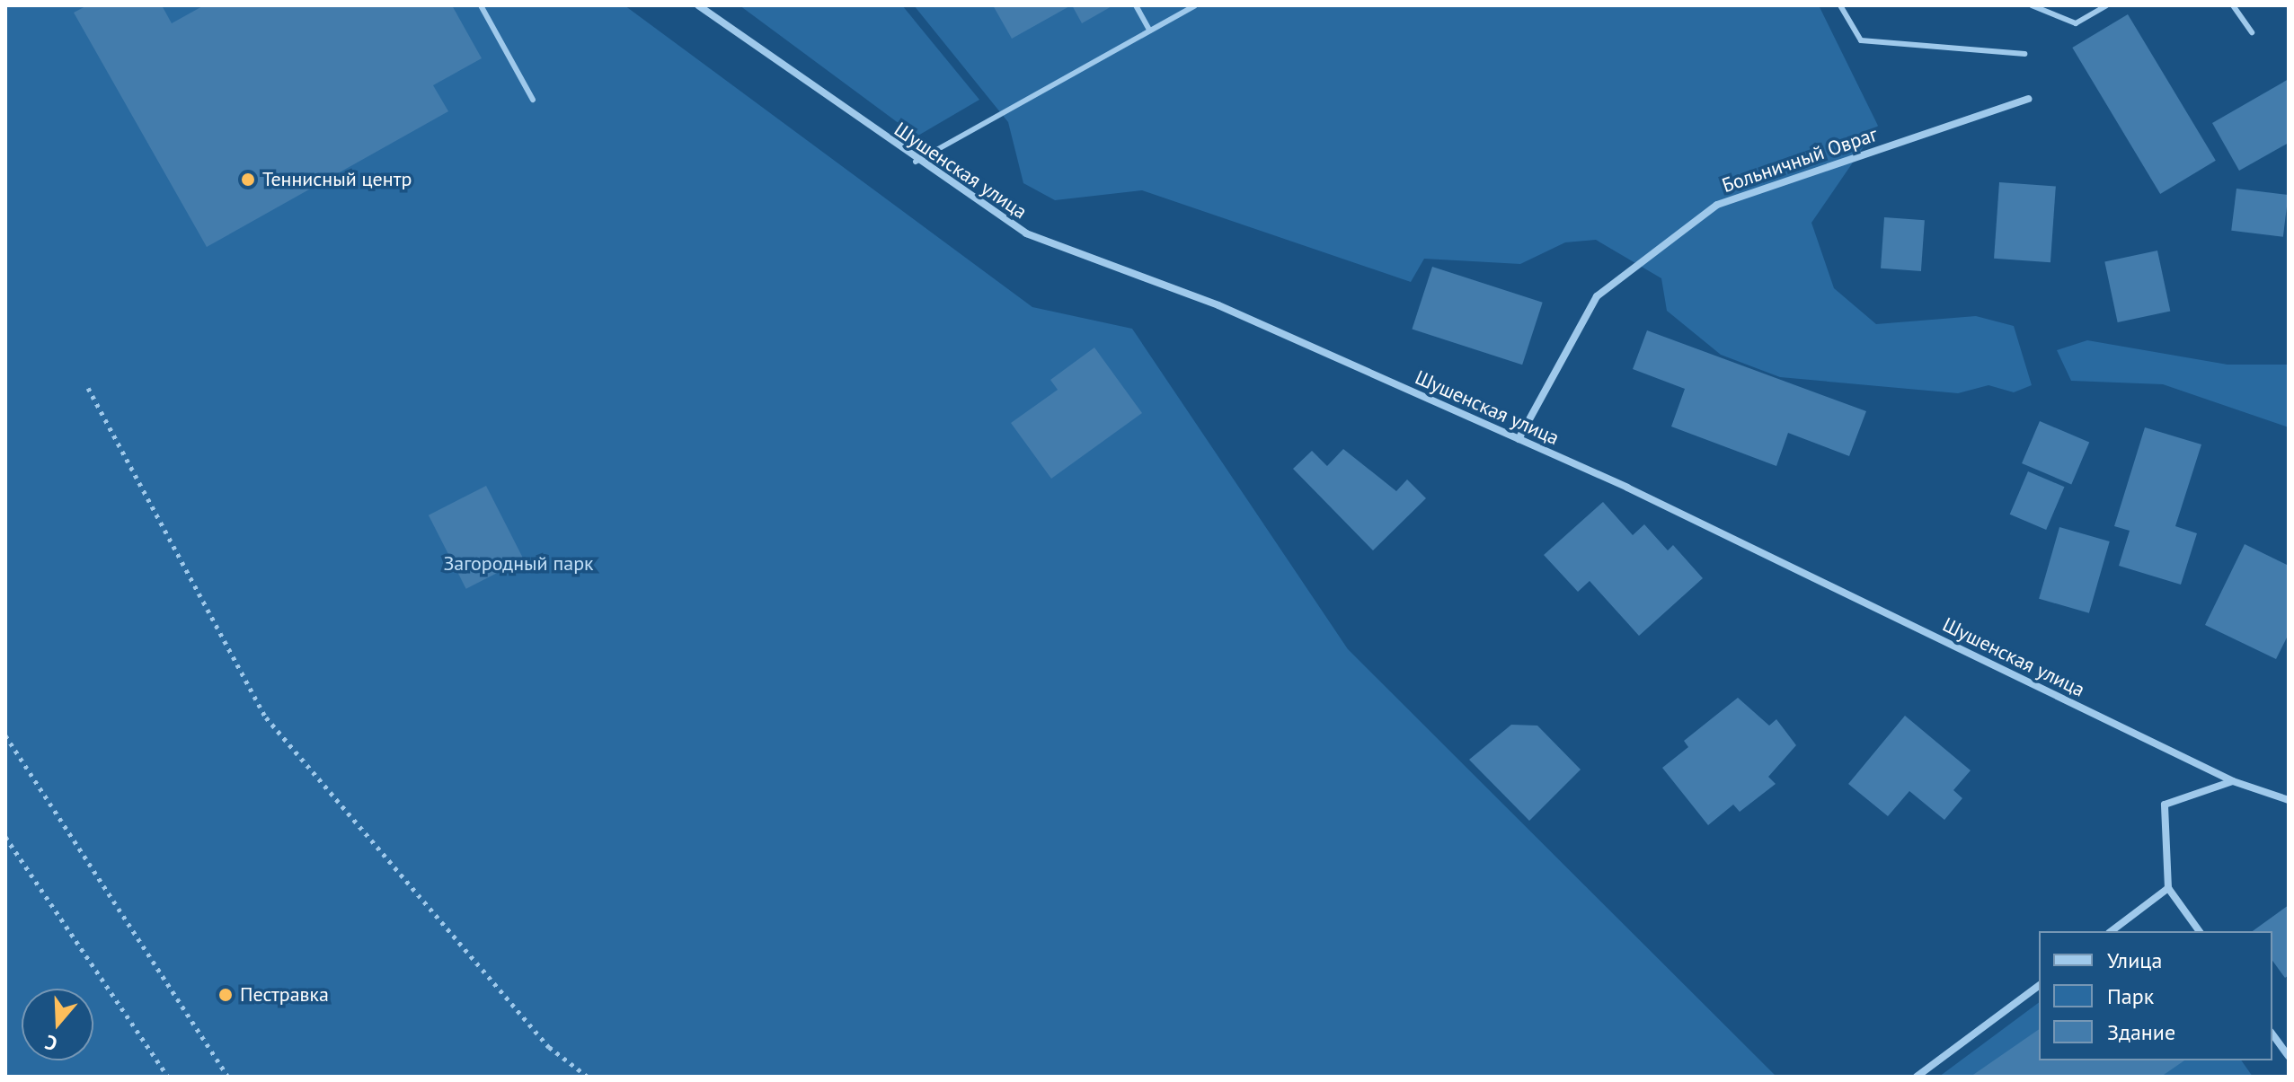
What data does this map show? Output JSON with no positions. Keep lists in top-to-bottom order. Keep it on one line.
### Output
{"streets":{"street":["Больничный Овраг","Шушенская улица"]},"crossings":[["Больничный Овраг","Шушенская улица"]],"parks":["Загородный парк"],"places":["Теннисный центр","Пестравка"],"legend":["Улица","Парк","Здание"],"north":"bottom"}
